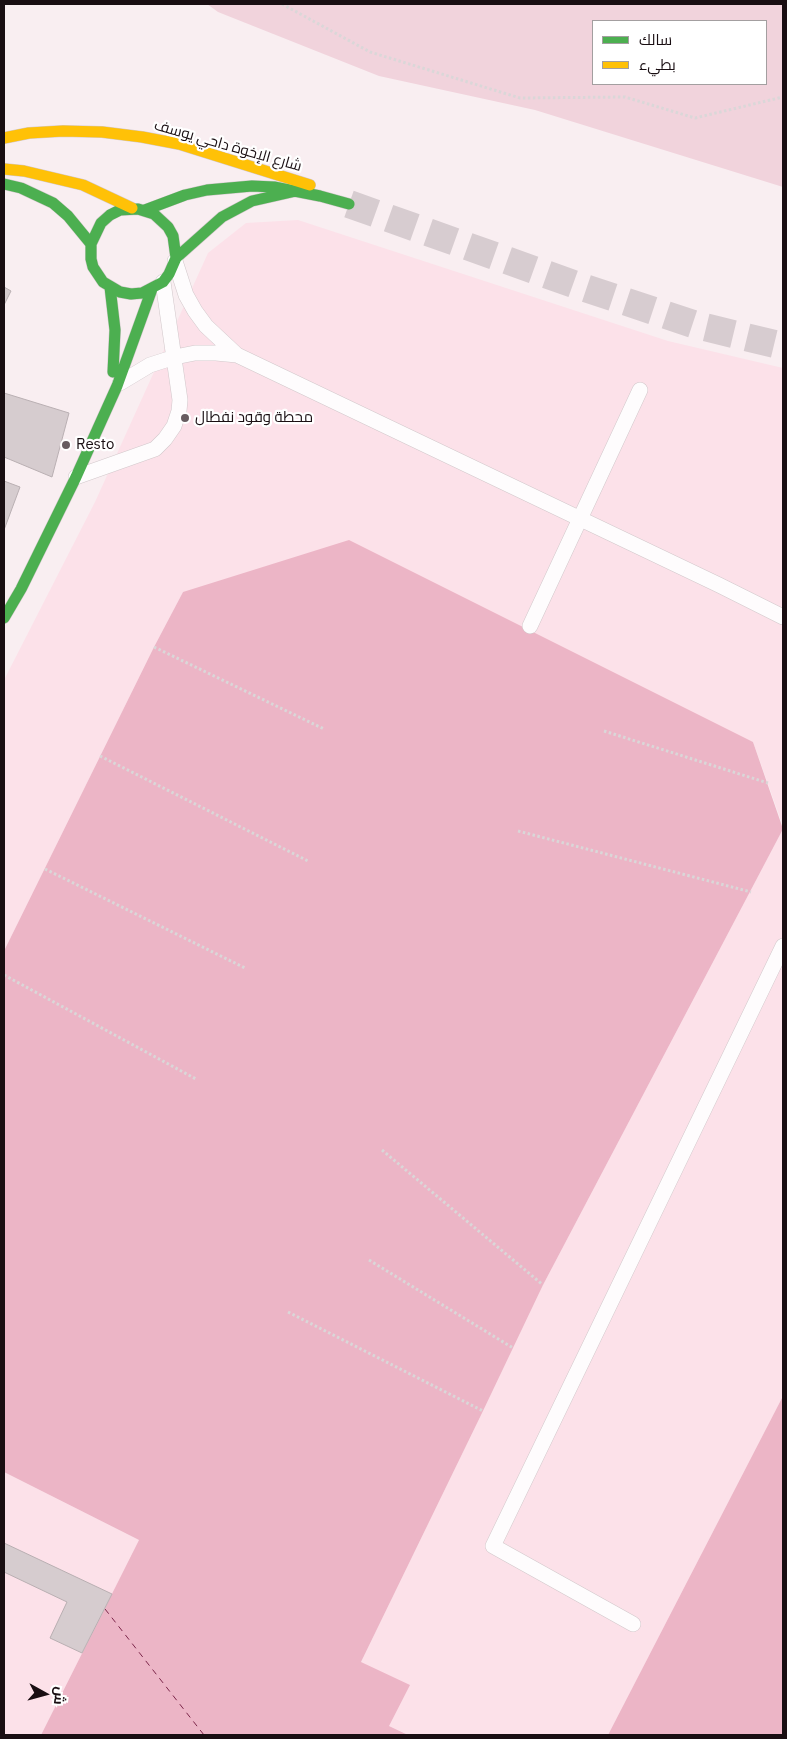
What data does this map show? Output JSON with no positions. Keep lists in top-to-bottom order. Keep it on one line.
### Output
{"streets":{"main road":["شارع الإخوة داحي يوسف"]},"places":["محطة وقود نفطال","Resto"],"legend":["سالك","بطيء"],"north":"right"}
